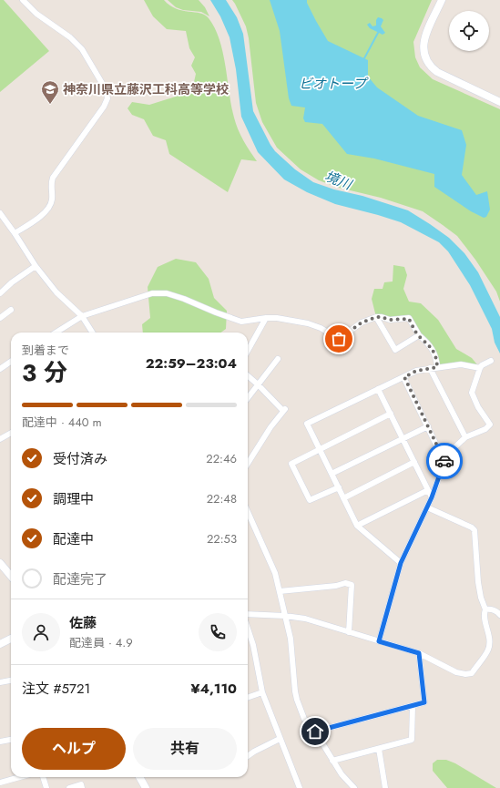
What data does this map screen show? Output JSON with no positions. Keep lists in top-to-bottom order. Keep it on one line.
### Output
{"water":["ビオトープ","境川"],"places":{"school or university":["神奈川県立藤沢工科高等学校"]},"page":{"heading":["3 分","到着まで","22:59–23:04"],"panel":["佐藤","配達員 · 4.9","注文 #5721","¥4,110"],"bar":"配達中 · 440 m","list":[["受付済み","22:46"],["調理中","22:48"],["配達中","22:53"],"配達完了"],"buttons":["ヘルプ","共有"]}}
